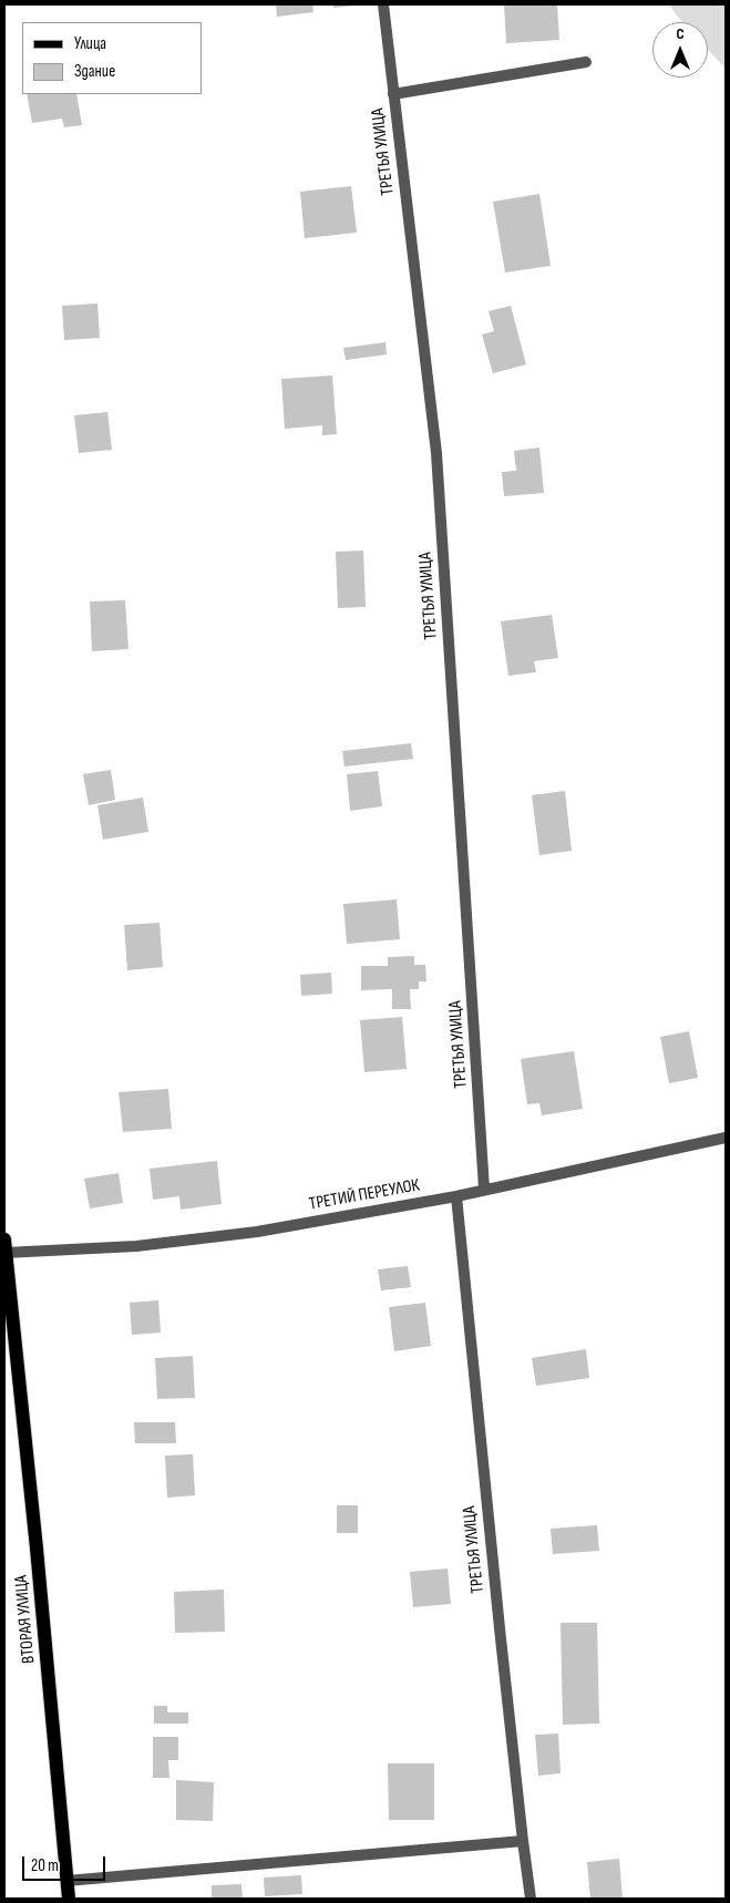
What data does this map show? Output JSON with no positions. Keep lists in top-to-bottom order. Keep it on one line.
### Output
{"streets":{"main road":["ВТОРАЯ УЛИЦА"],"street":["ТРЕТЬЯ УЛИЦА","ТРЕТИЙ ПЕРЕУЛОК"]},"crossings":[["ТРЕТЬЯ УЛИЦА","ТРЕТИЙ ПЕРЕУЛОК"],["ТРЕТИЙ ПЕРЕУЛОК","ВТОРАЯ УЛИЦА"]],"legend":["Улица","Здание"],"scale_bar":"20 m","north":"top"}
